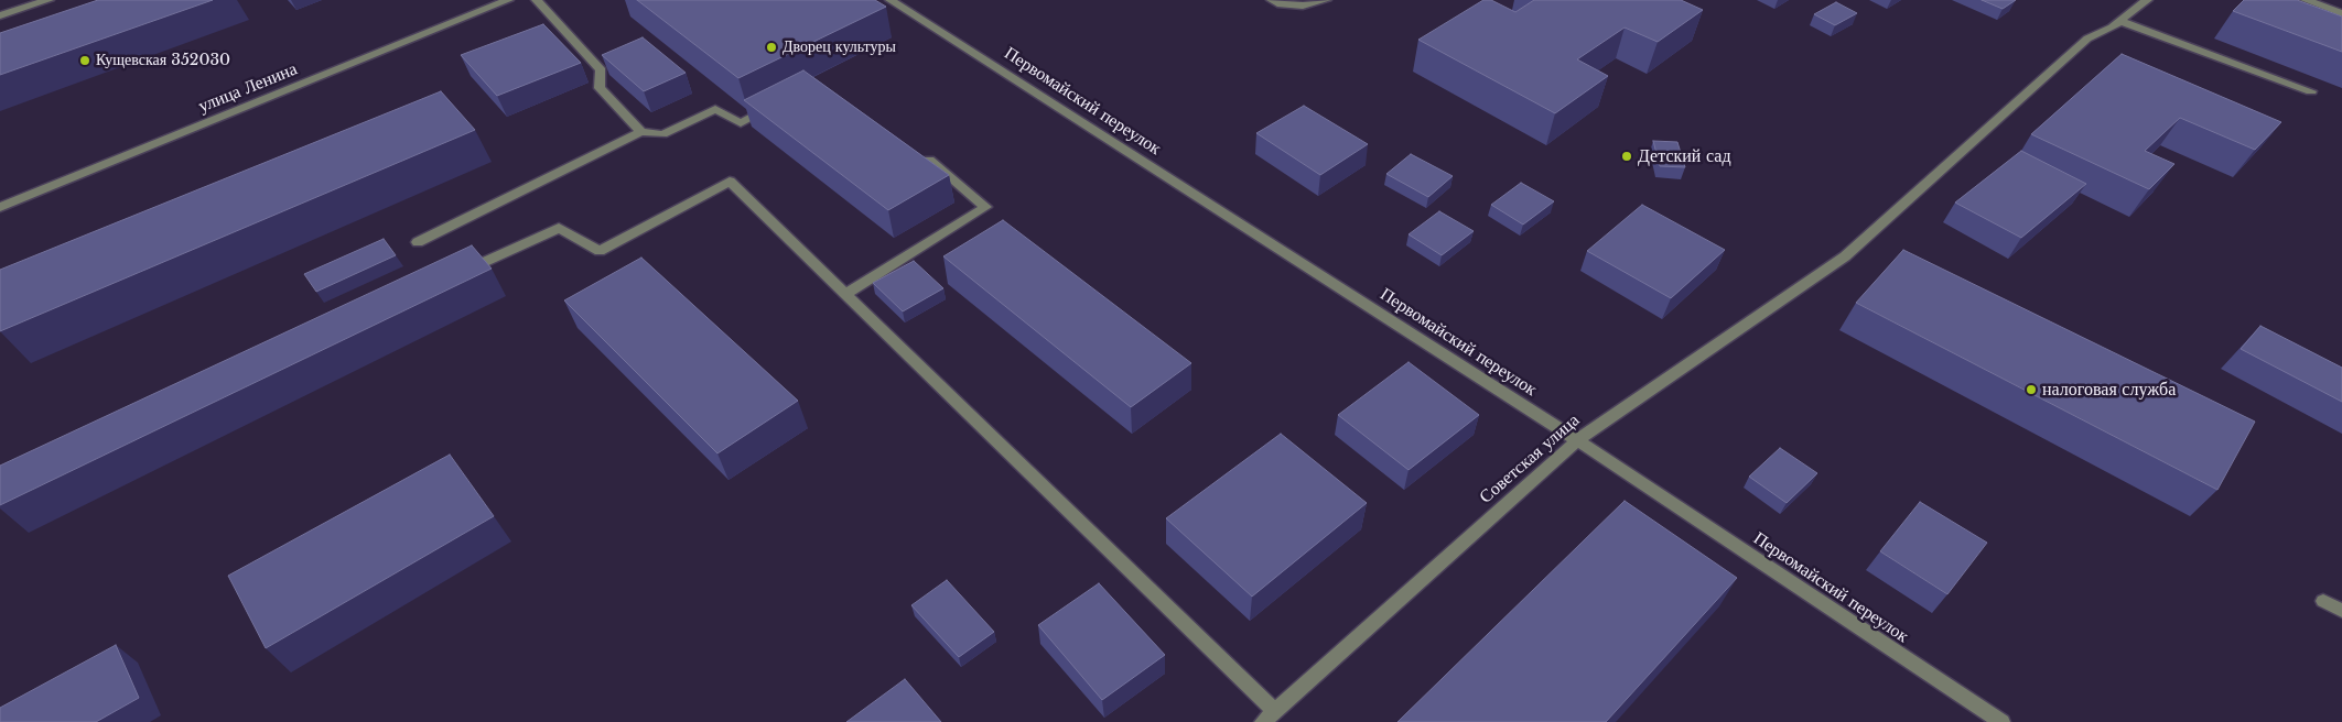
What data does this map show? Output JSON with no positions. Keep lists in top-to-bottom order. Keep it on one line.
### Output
{"streets":{"street":["улица Ленина","Первомайский переулок","Советская улица"]},"crossings":[["Первомайский переулок","Советская улица"]],"places":["Дворец культуры","Кущевская 352030","Детский сад","налоговая служба"]}
